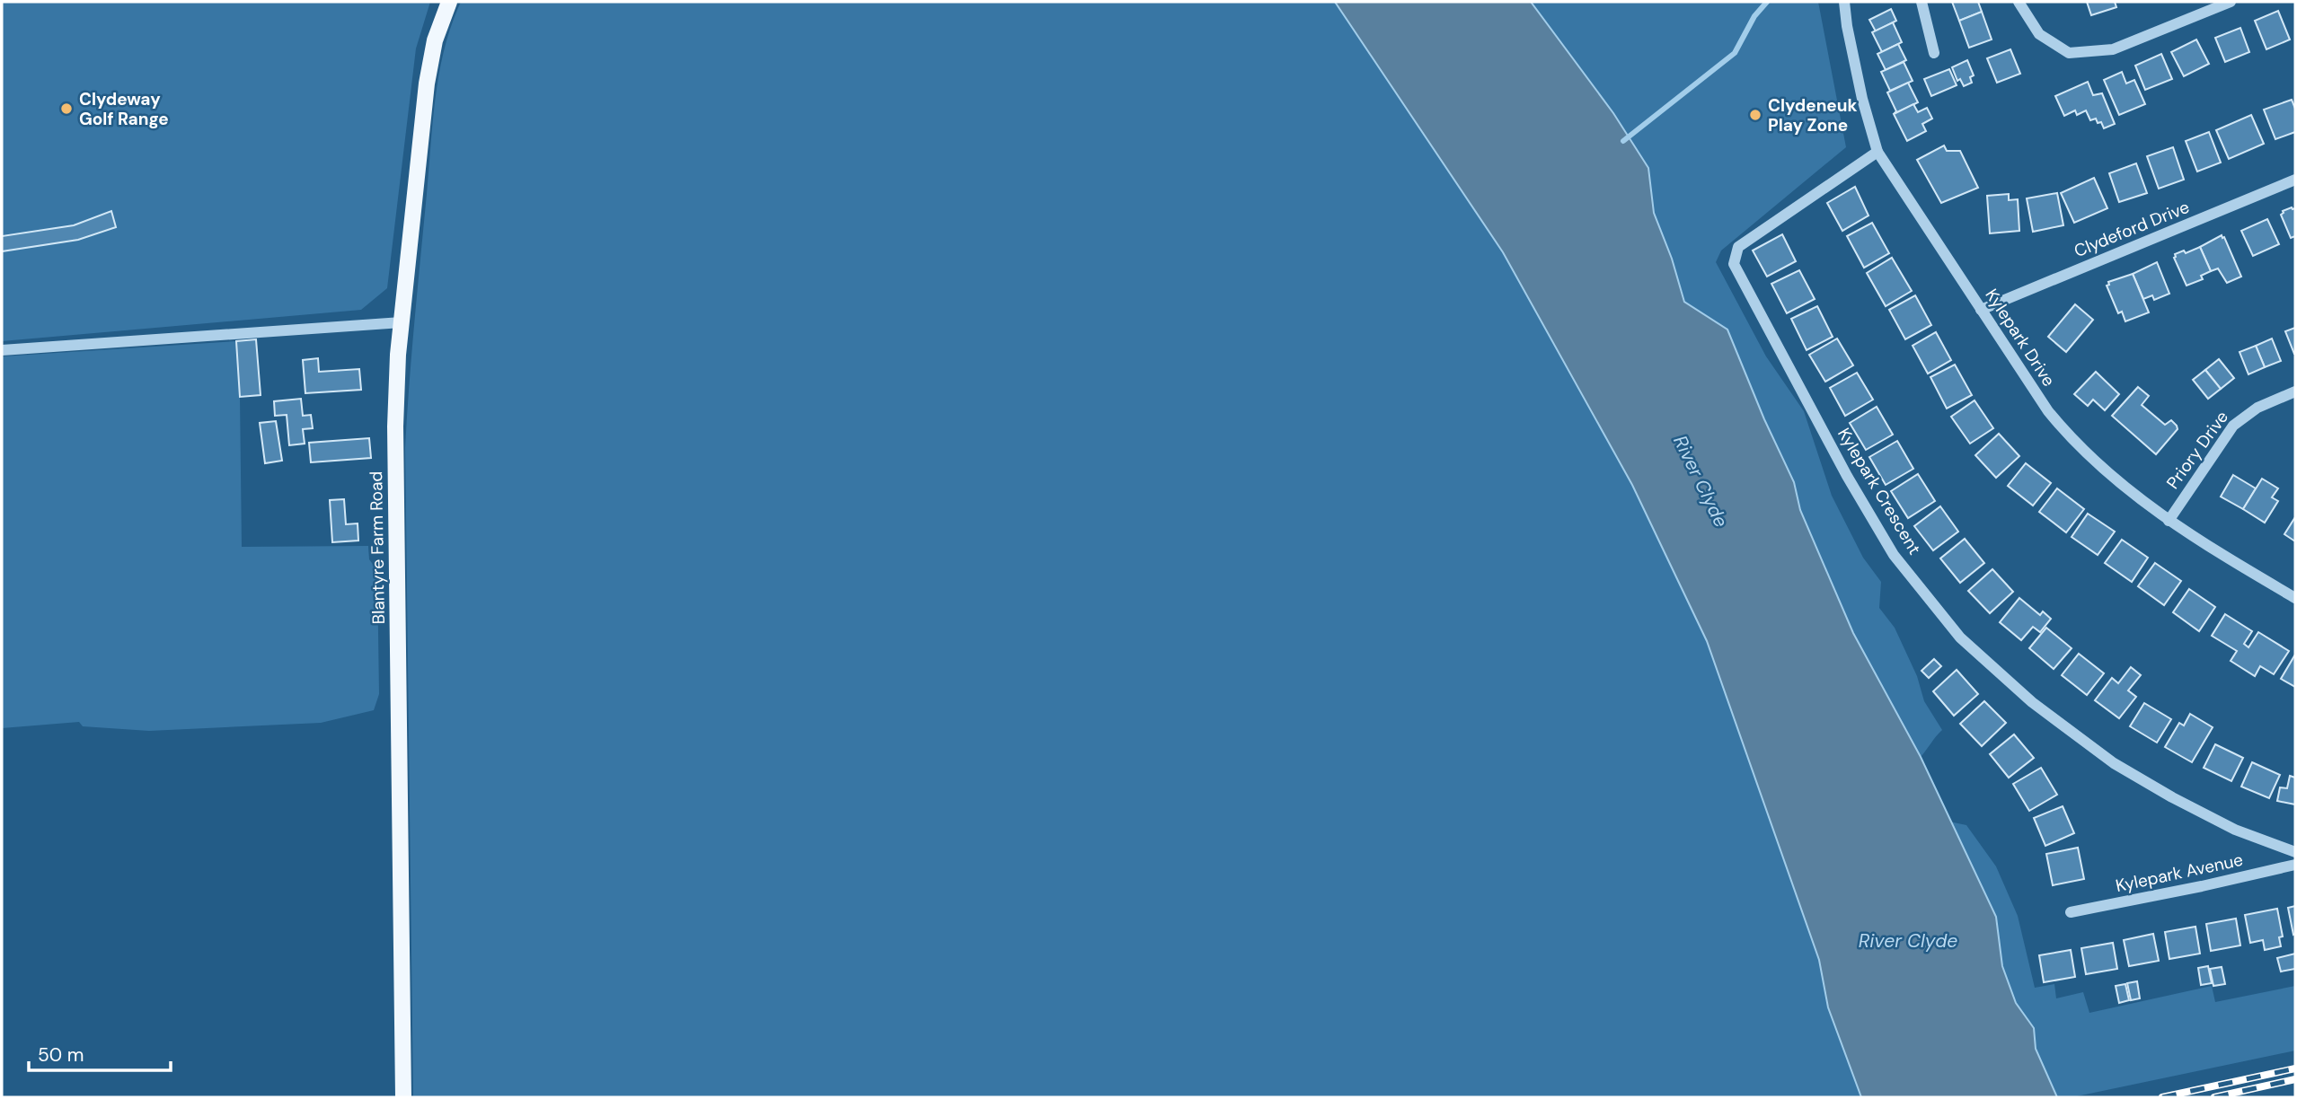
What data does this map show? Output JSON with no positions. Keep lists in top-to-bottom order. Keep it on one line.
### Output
{"streets":{"main road":["Blantyre Farm Road"],"street":["Clydeford Drive","Kylepark Drive","Priory Drive","Kylepark Crescent","Kylepark Avenue"]},"crossings":[["Clydeford Drive","Kylepark Drive"],["Kylepark Drive","Priory Drive"],["Kylepark Drive","Kylepark Crescent"]],"water":["River Clyde"],"places":["Clydeway Golf Range","Clydeneuk Play Zone"],"scale_bar":"50 m"}
